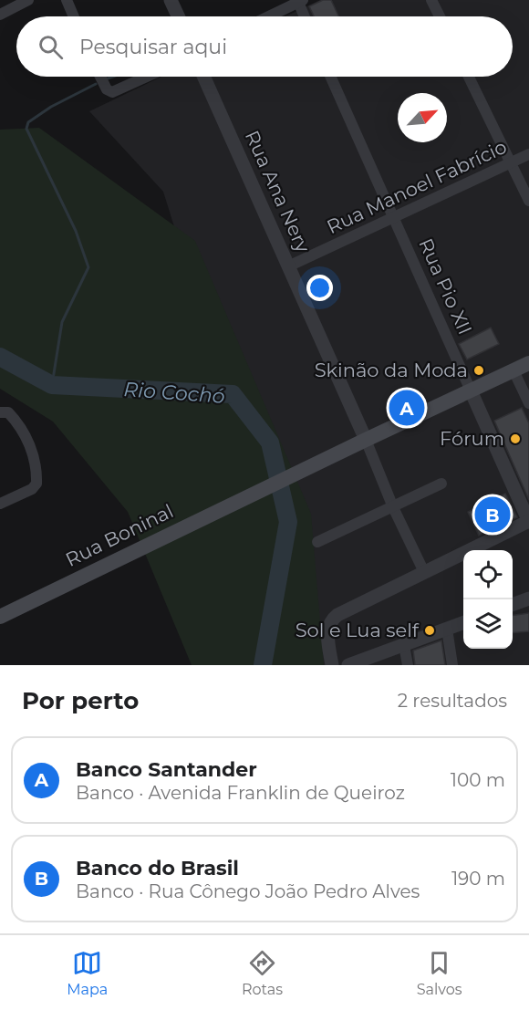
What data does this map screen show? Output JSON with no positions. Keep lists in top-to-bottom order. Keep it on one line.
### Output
{"streets":{"main road":["Rua Boninal"],"street":["Rua Manoel Fabrício","Rua Ana Nery","Rua Pio XII"]},"crossings":[["Rua Manoel Fabrício","Rua Ana Nery"],["Rua Manoel Fabrício","Rua Pio XII"],["Rua Ana Nery","Rua Boninal"],["Rua Pio XII","Rua Boninal"]],"water":["Rio Cochó"],"places":["Skinão da Moda","Fórum","Sol e Lua self"],"north":"top right","page":{"search":"Pesquisar aqui","pins":["A","B"],"heading":["Por perto","2 resultados"],"list":[{"mark":"A","name":"Banco Santander","note":"Banco · Avenida Franklin de Queiroz","value":"100 m"},{"mark":"B","name":"Banco do Brasil","note":"Banco · Rua Cônego João Pedro Alves","value":"190 m"}],"nav":["Mapa","Rotas","Salvos"]}}
